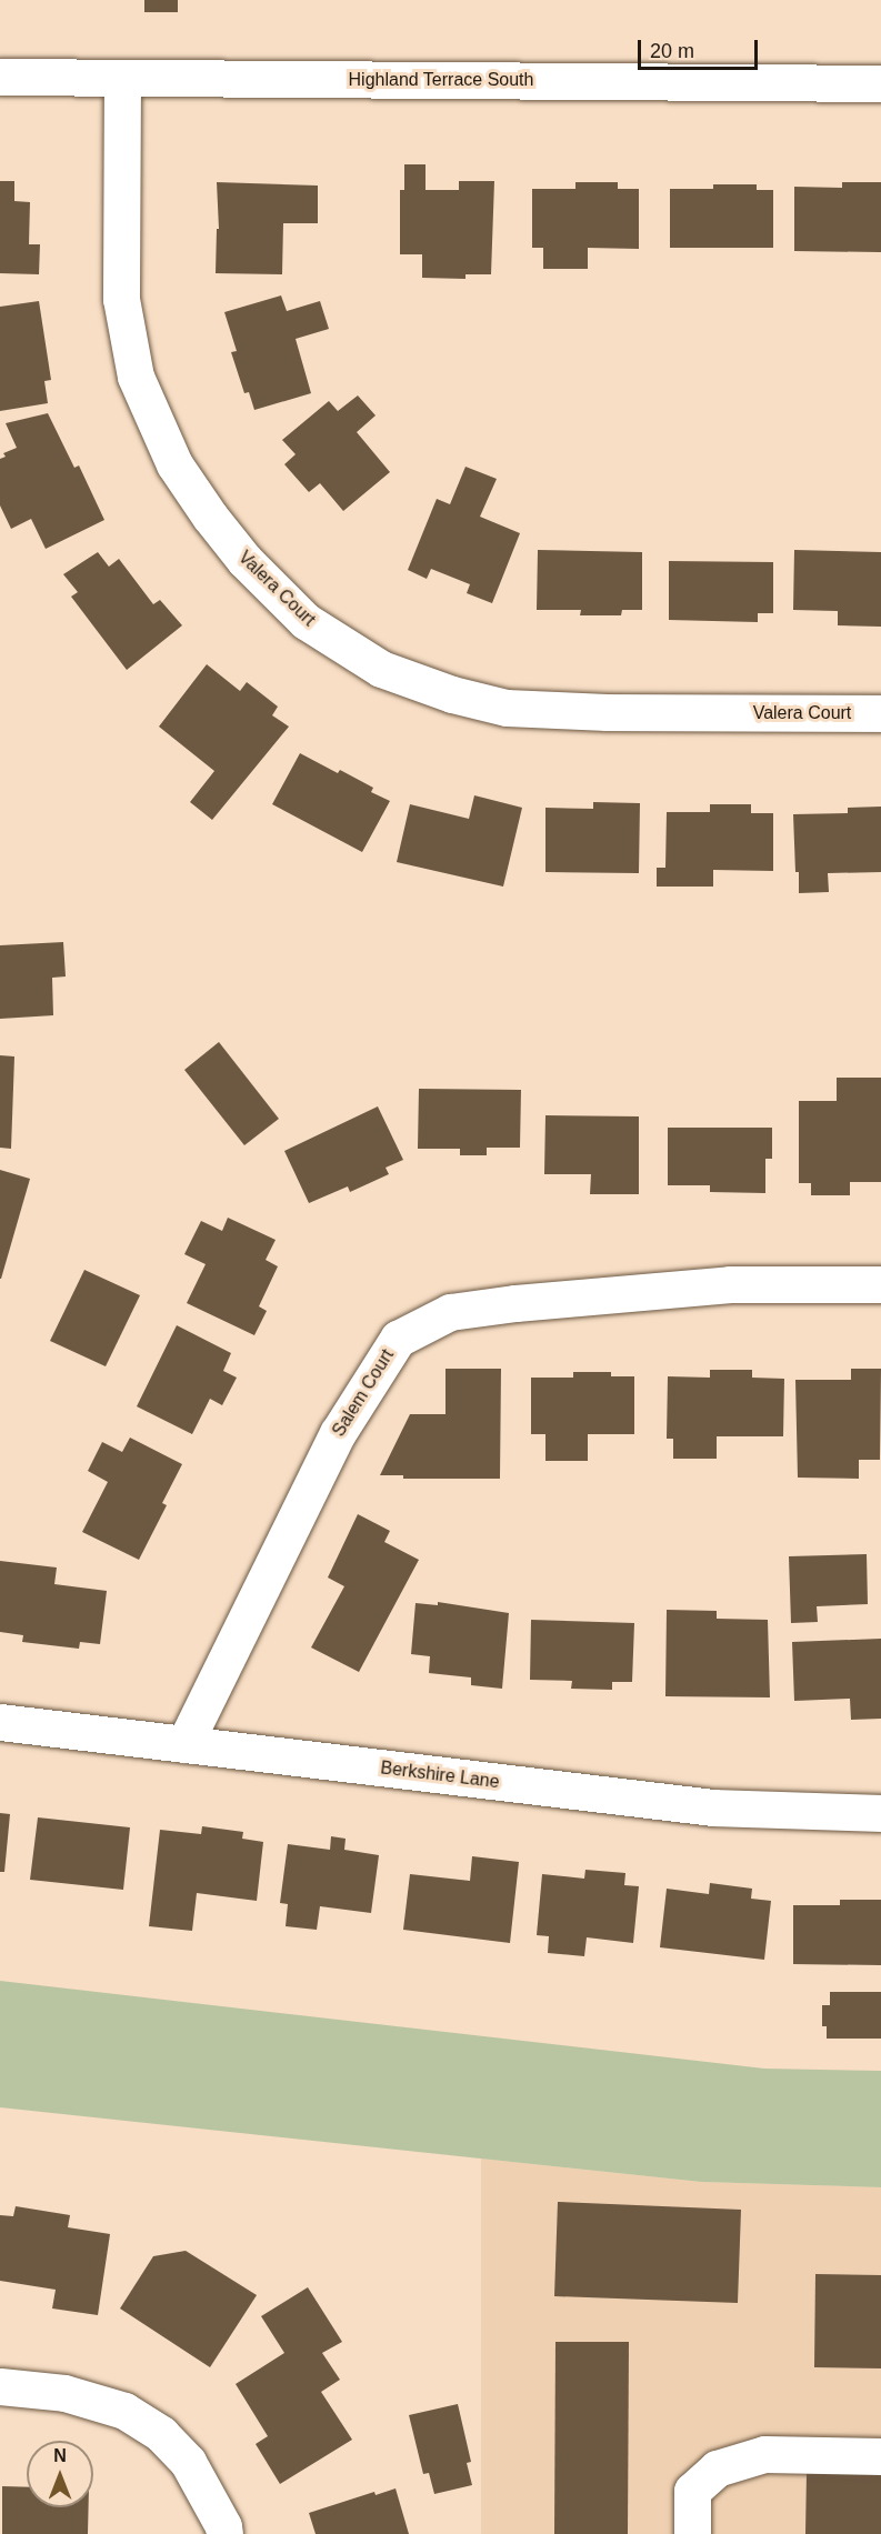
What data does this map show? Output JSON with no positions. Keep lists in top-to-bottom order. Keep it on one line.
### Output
{"streets":{"street":["Highland Terrace South","Valera Court","Salem Court","Berkshire Lane"]},"crossings":[["Highland Terrace South","Valera Court"],["Salem Court","Berkshire Lane"]],"scale_bar":"20 m","north":"top"}
